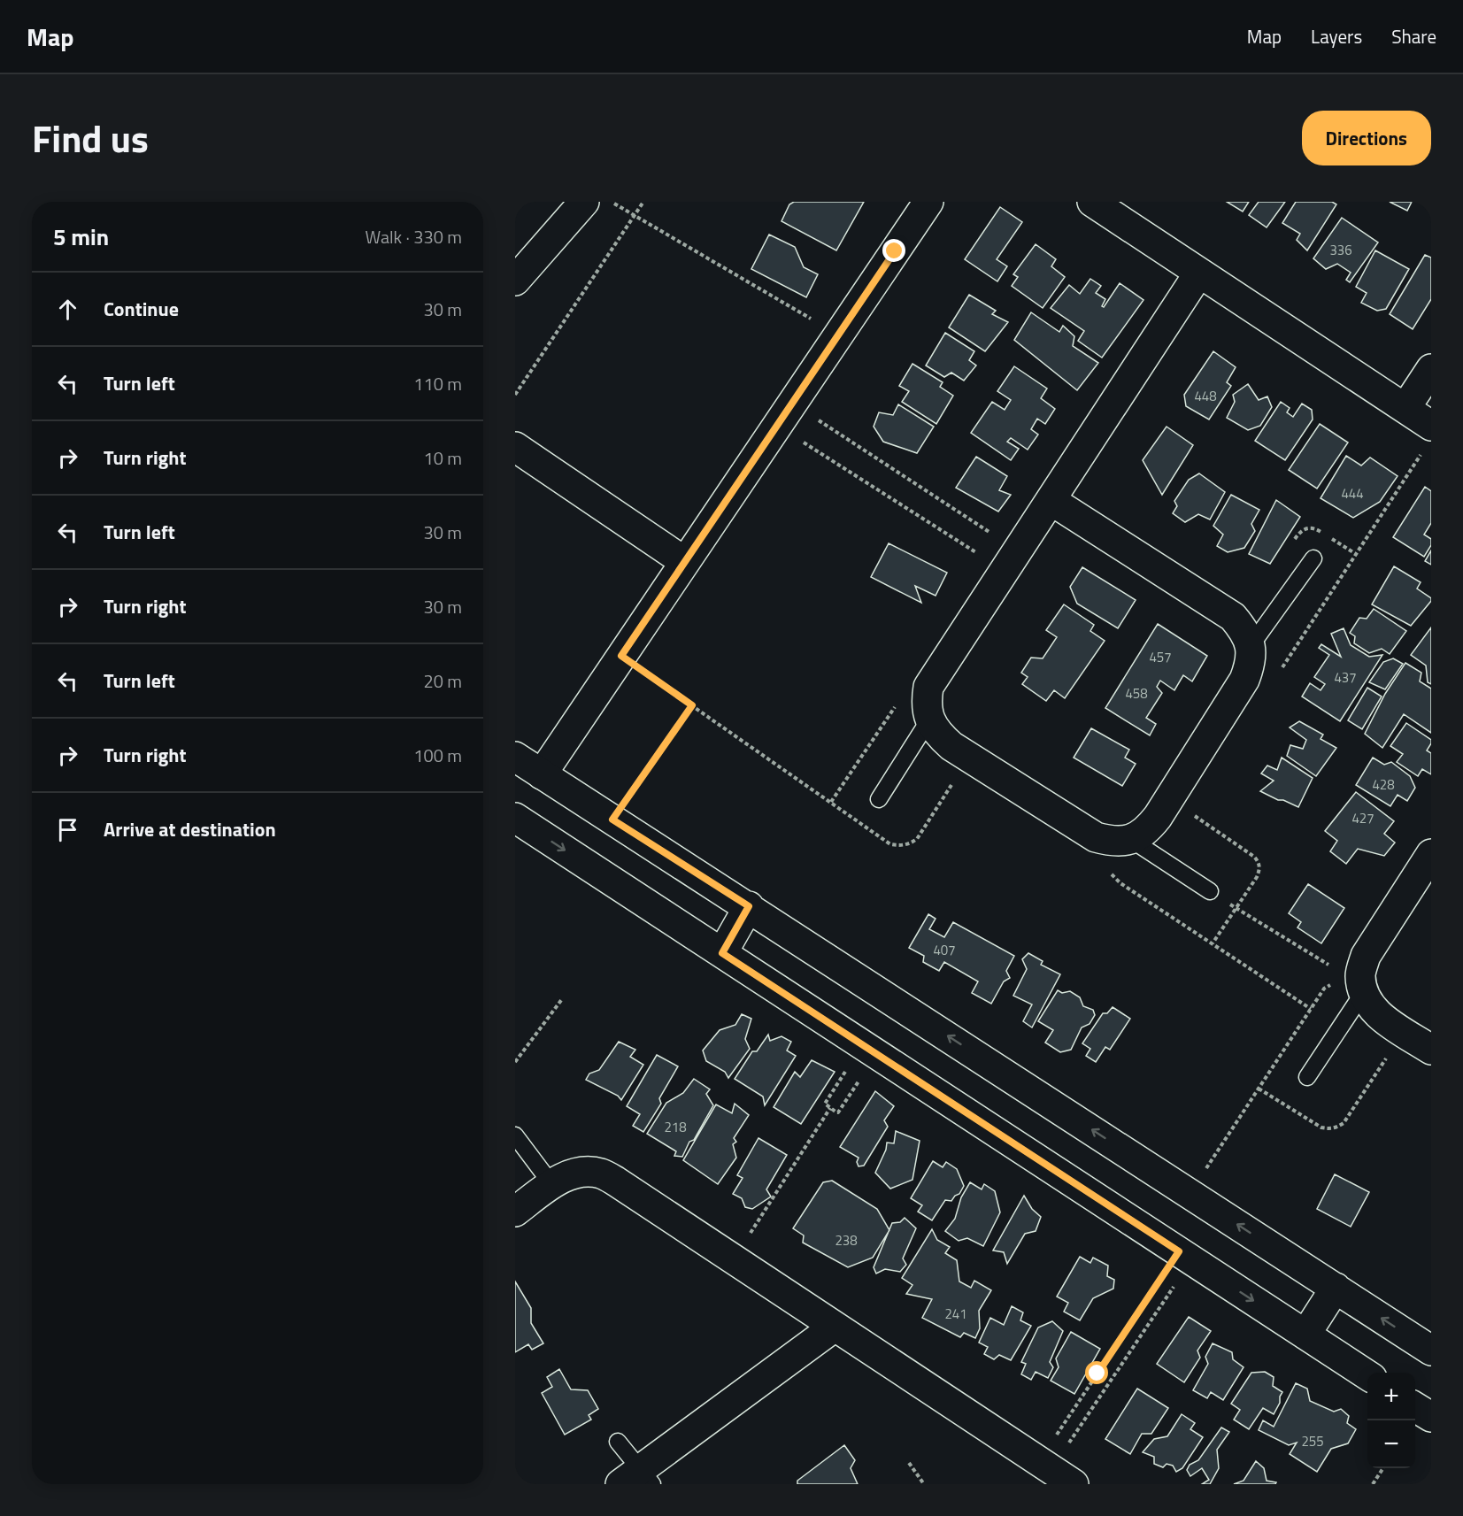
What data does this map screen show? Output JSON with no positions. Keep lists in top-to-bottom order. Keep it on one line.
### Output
{"house_numbers":["336","448","444","457","437","458","428","427","407","218","238","241","255"],"page":{"header":"Map","nav":["Map","Layers","Share"],"title":"Find us","buttons":"Directions","heading":["5 min","Walk · 330 m"],"list":[["Continue","30 m"],["Turn left","110 m"],["Turn right","10 m"],["Turn left","30 m"],["Turn right","30 m"],["Turn left","20 m"],["Turn right","100 m"],"Arrive at destination"],"map_buttons":["+","−"]}}
